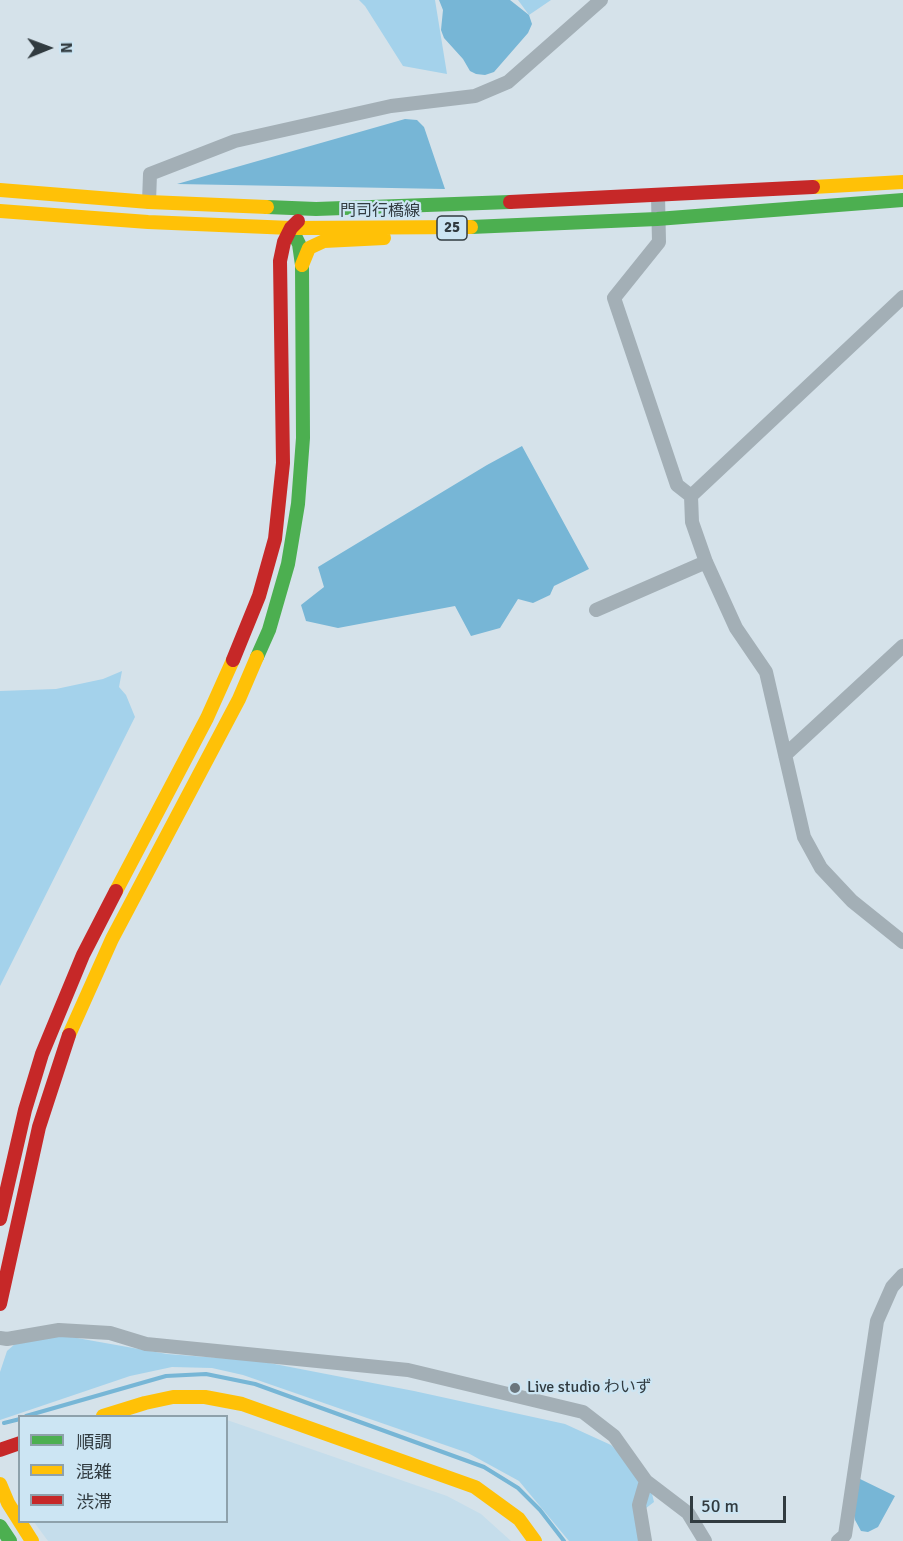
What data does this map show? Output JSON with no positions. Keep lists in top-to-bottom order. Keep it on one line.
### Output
{"streets":{"street":["門司行橋線","25"]},"places":["Live studio わいず"],"legend":["順調","混雑","渋滞"],"scale_bar":"50 m","north":"right"}
